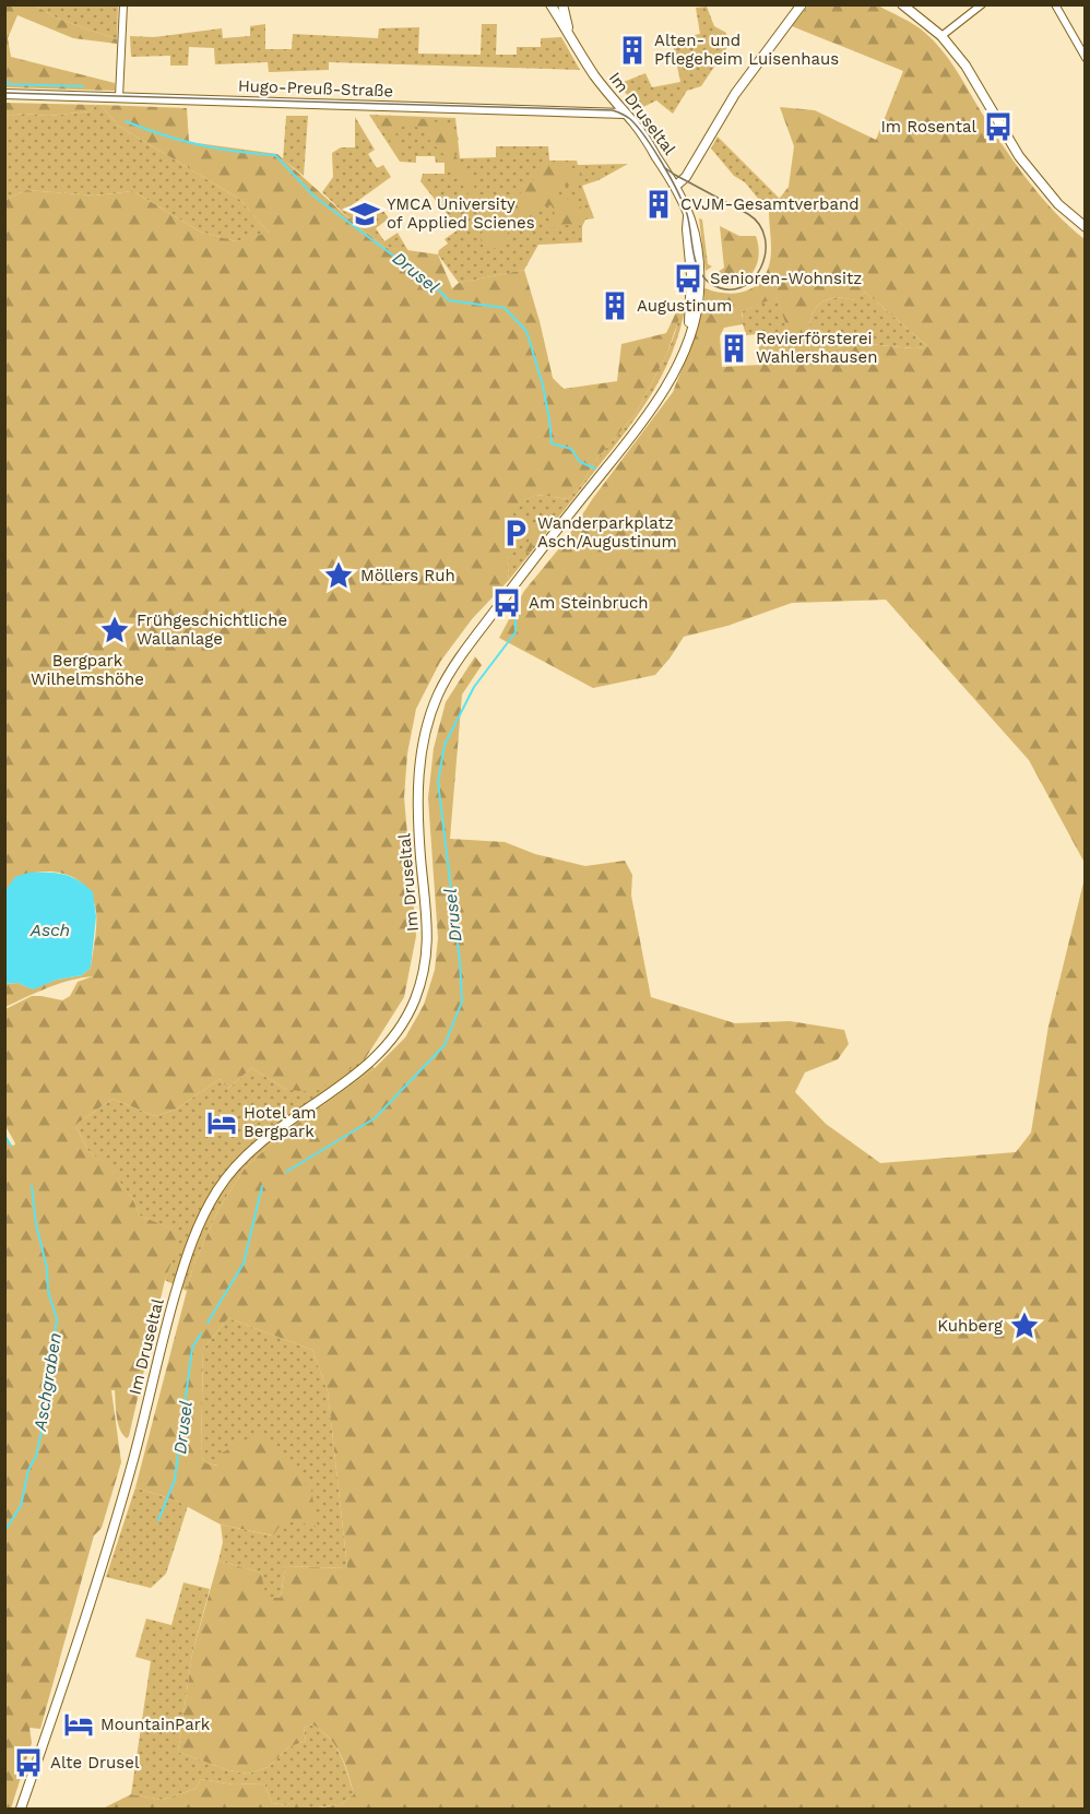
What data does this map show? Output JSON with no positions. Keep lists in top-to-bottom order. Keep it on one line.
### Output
{"streets":{"main road":["Hugo-Preuß-Straße","Im Druseltal"]},"crossings":[["Hugo-Preuß-Straße","Im Druseltal"]],"water":["Drusel","Asch","Aschgraben"],"parks":["Bergpark Wilhelmshöhe"],"places":{"building":["Alten- und Pflegeheim Luisenhaus","CVJM-Gesamtverband","Augustinum","Revierförsterei Wahlershausen"],"bus stop":["Im Rosental","Senioren-Wohnsitz","Am Steinbruch","Alte Drusel"],"school or university":["YMCA University of Applied Scienes"],"parking":["Wanderparkplatz Asch/Augustinum"],"place":["Möllers Ruh","Frühgeschichtliche Wallanlage","Kuhberg"],"hotel":["Hotel am Bergpark","MountainPark"]}}
